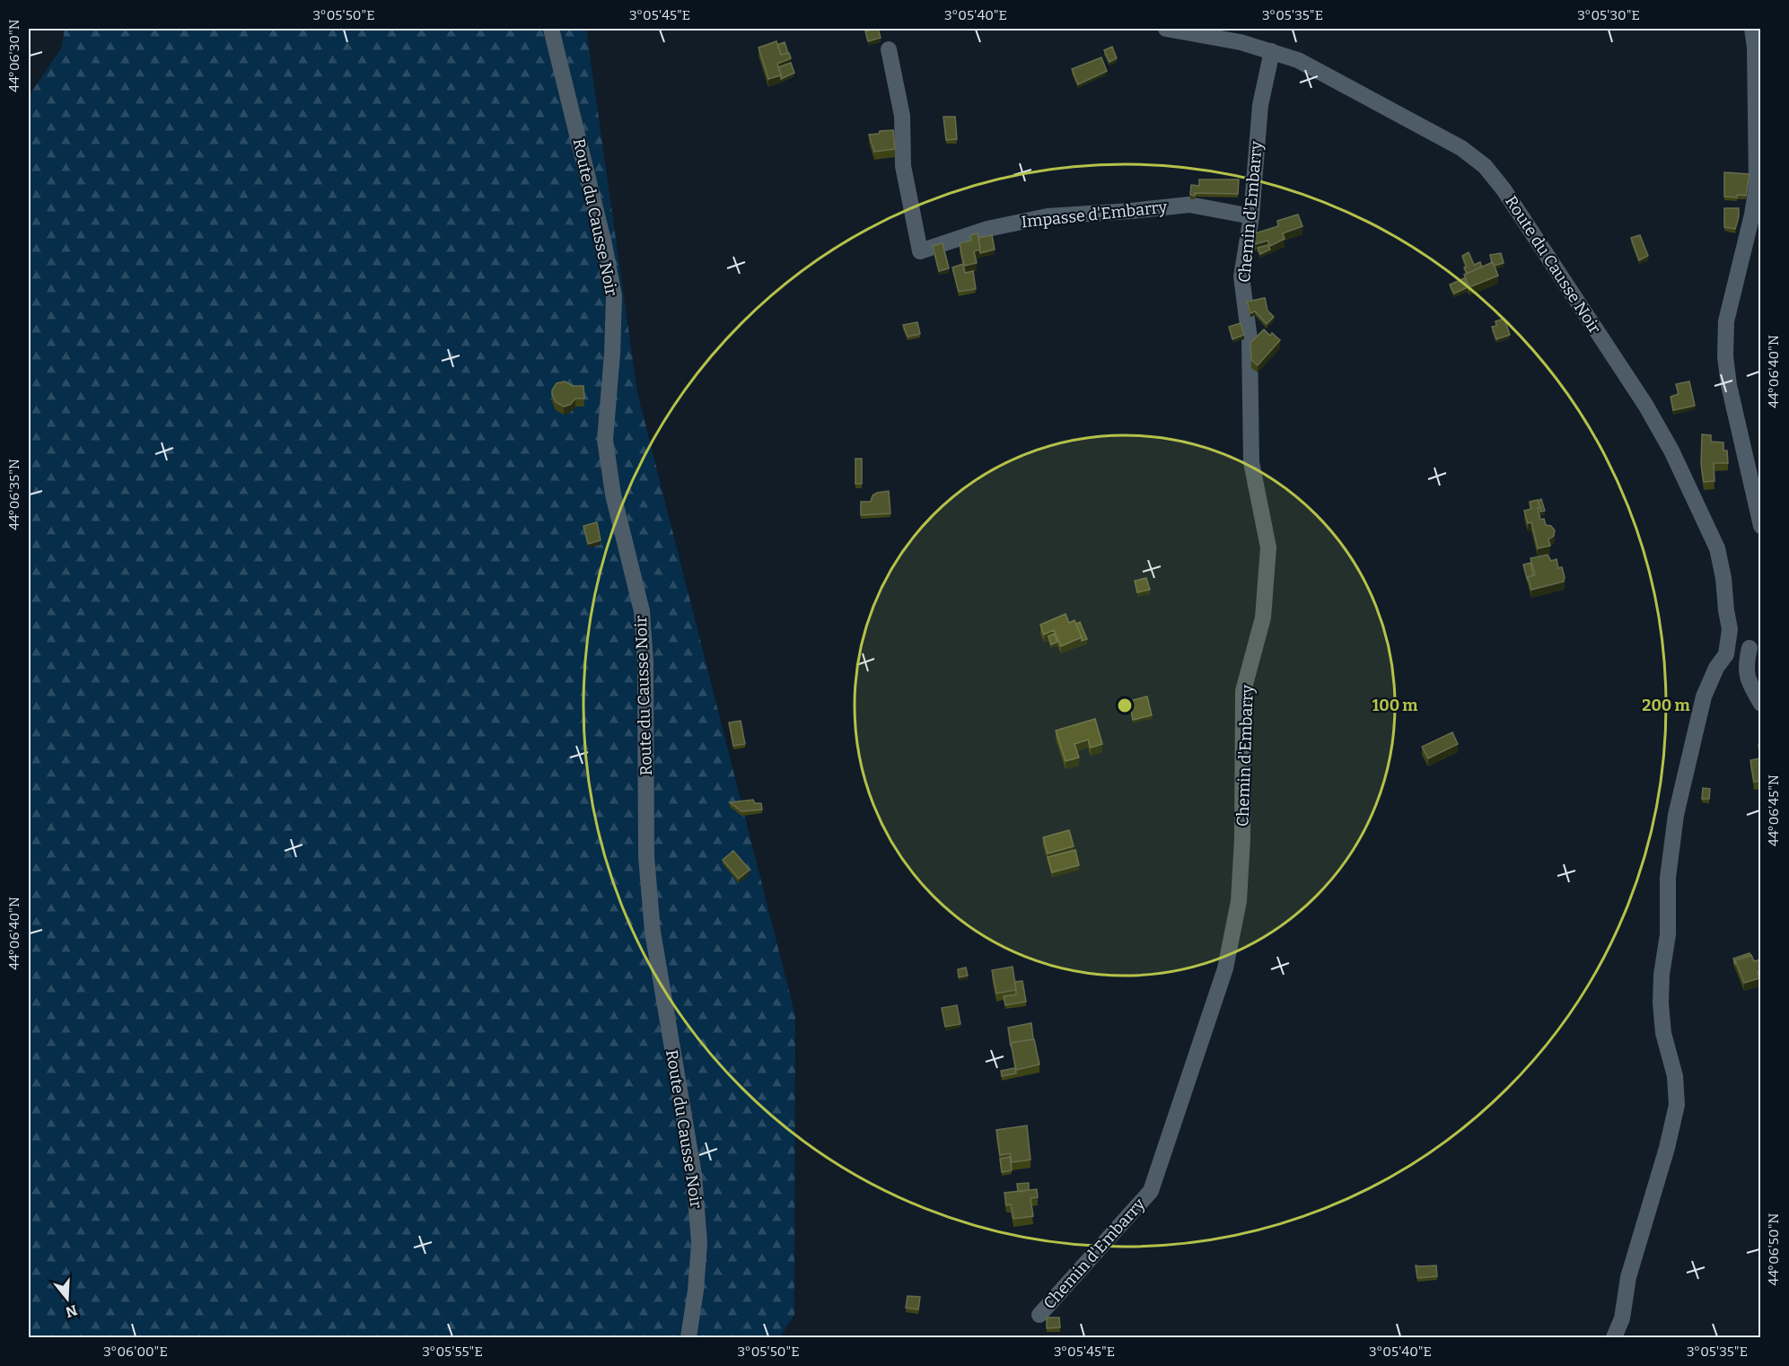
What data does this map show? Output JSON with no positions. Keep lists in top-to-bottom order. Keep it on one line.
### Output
{"streets":{"street":["Chemin d'Embarry","Impasse d'Embarry","Route du Causse Noir"]},"crossings":[["Chemin d'Embarry","Impasse d'Embarry"],["Chemin d'Embarry","Route du Causse Noir"]],"north":"bottom","coordinates":["3°05'50\"E","3°05'45\"E","3°05'40\"E","3°05'35\"E","3°05'30\"E","44°06'30\"N","44°06'40\"N","44°06'35\"N","44°06'45\"N","44°06'50\"N","3°06'00\"E","3°05'55\"E"],"rings":["100 m","200 m"]}
